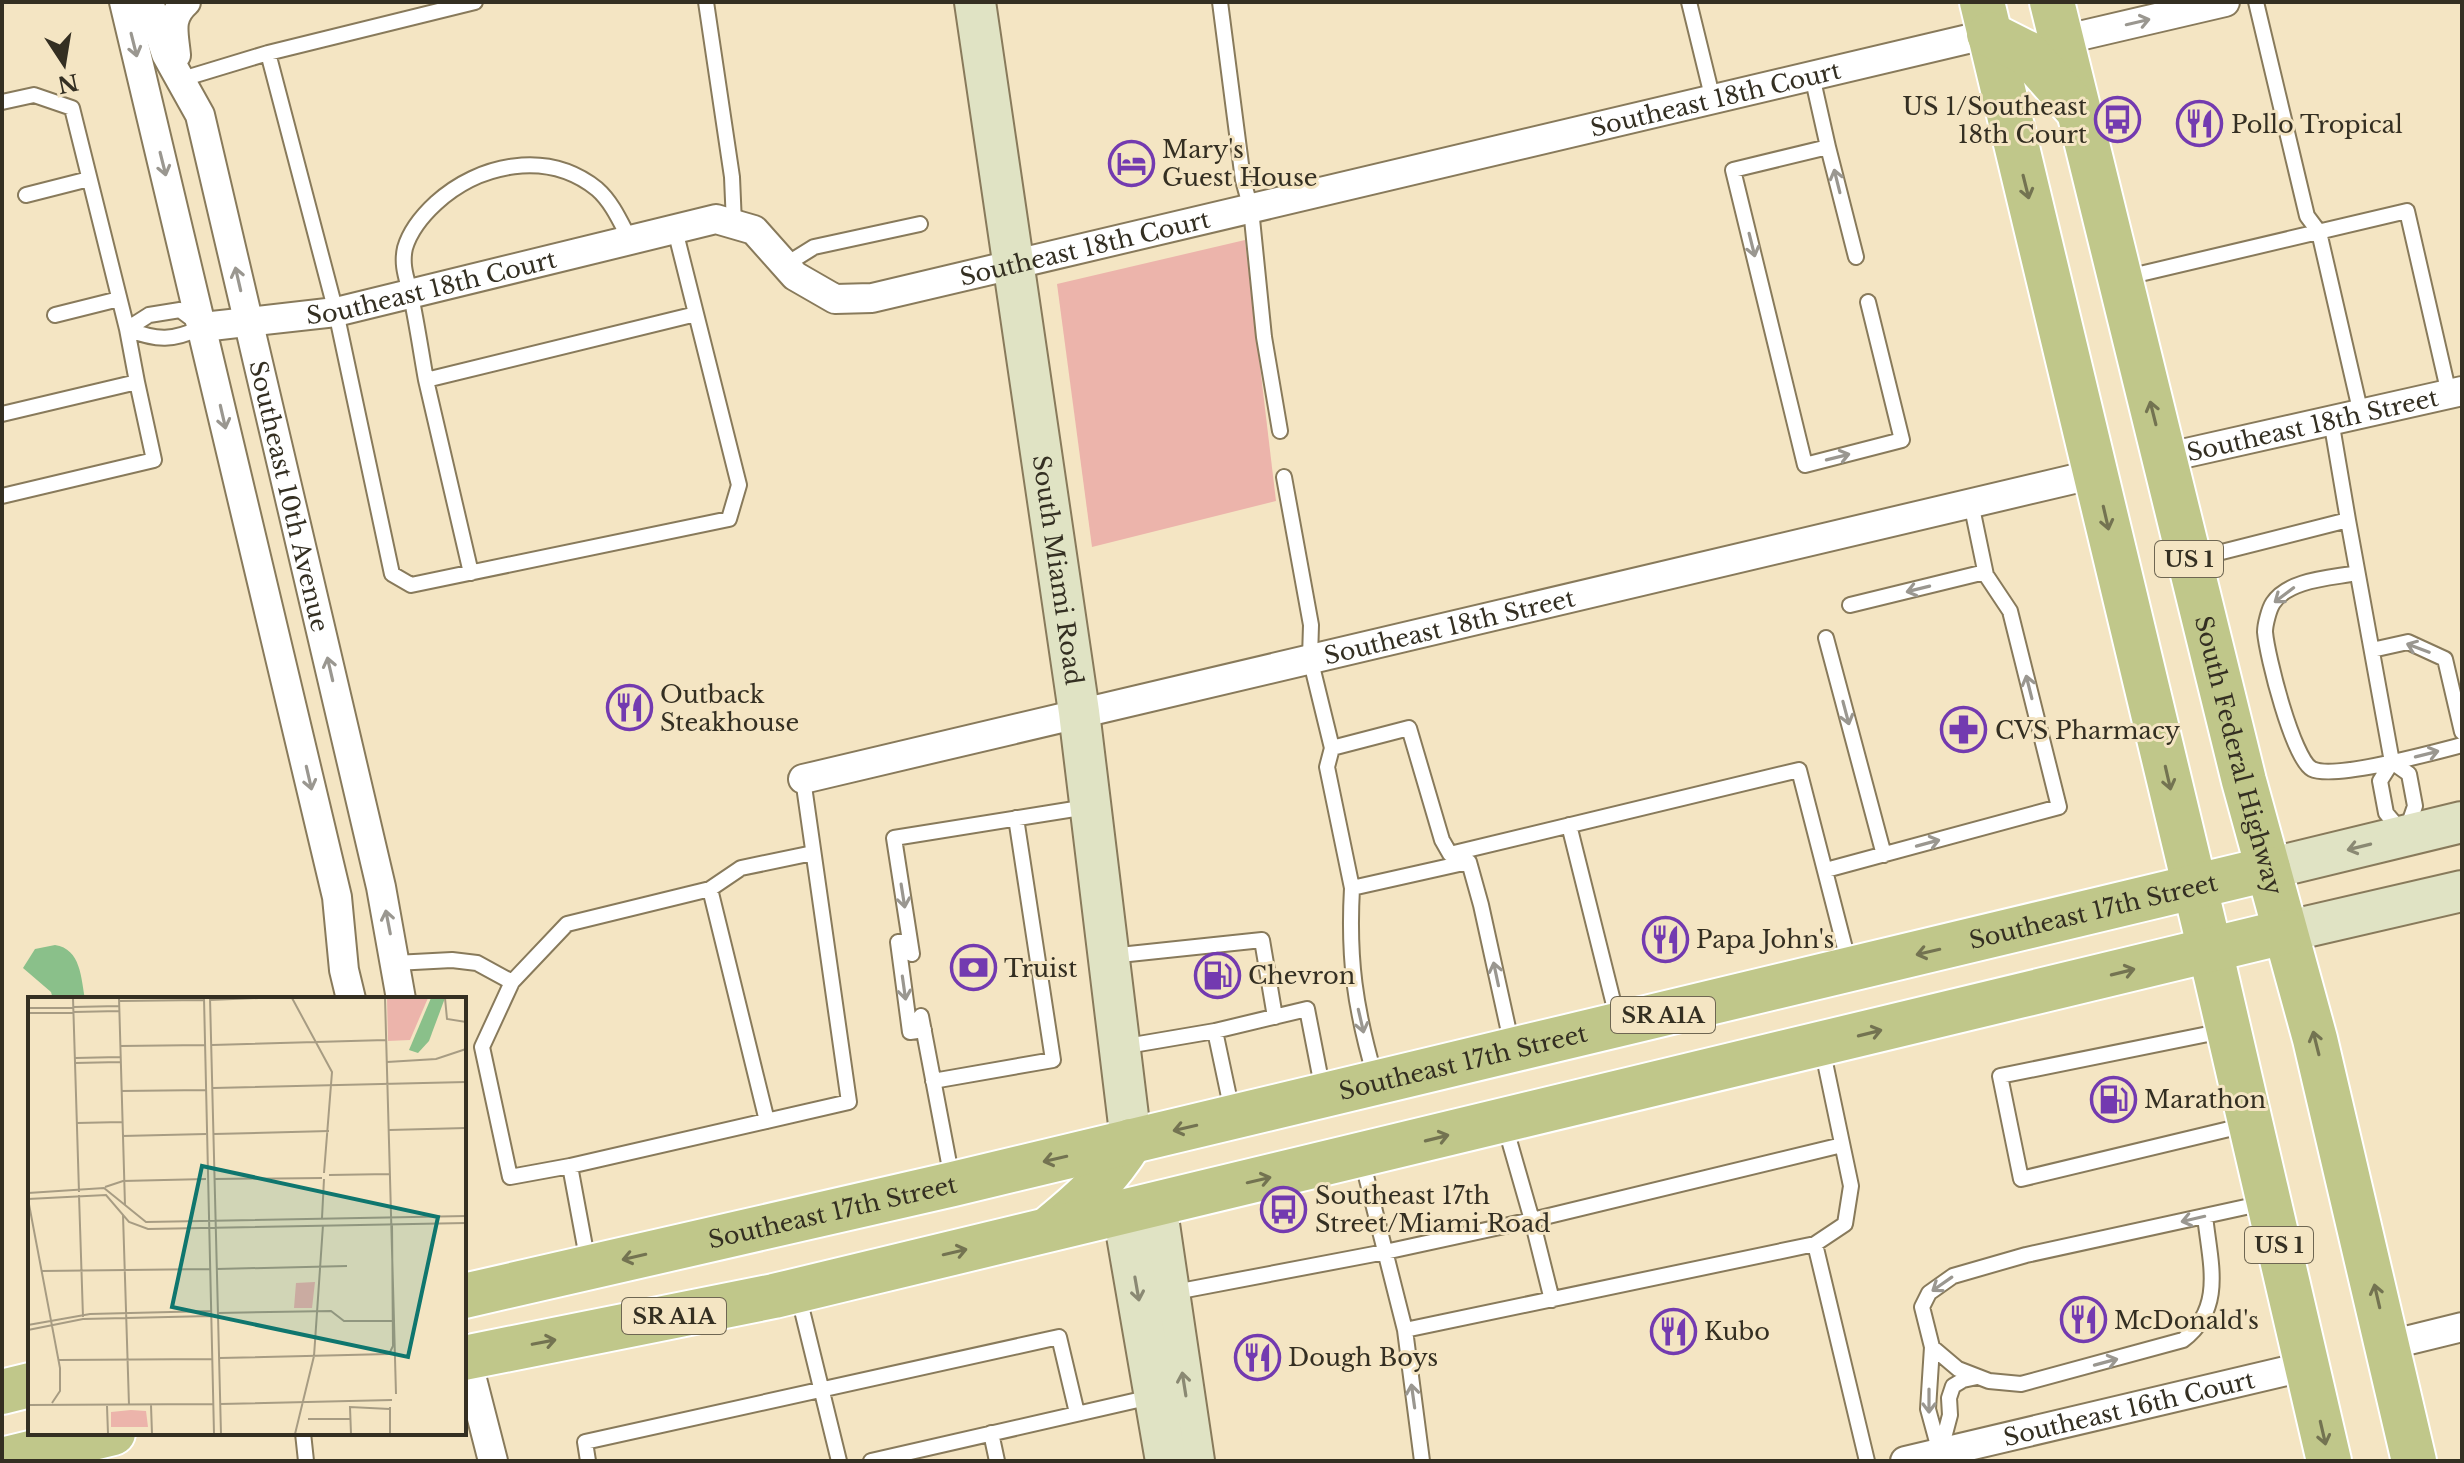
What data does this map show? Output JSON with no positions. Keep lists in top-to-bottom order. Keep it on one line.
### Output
{"streets":{"main road":["US 1","South Federal Highway","Southeast 17th Street","SR A1A"],"street":["Southeast 18th Court","Southeast 18th Street","Southeast 10th Avenue","South Miami Road","Southeast 16th Court"]},"crossings":[["Southeast 18th Court","Southeast 10th Avenue"],["Southeast 18th Court","US 1"],["Southeast 18th Court","South Miami Road"],["Southeast 18th Street","US 1"],["Southeast 18th Street","South Miami Road"],["Southeast 18th Street","South Federal Highway"],["US 1","Southeast 17th Street"],["US 1","SR A1A"],["US 1","Southeast 16th Court"],["South Miami Road","Southeast 17th Street"],["South Federal Highway","Southeast 17th Street"],["South Federal Highway","SR A1A"]],"places":{"bus stop":["US 1/Southeast 18th Court","Southeast 17th Street/Miami Road"],"restaurant":["Pollo Tropical","Outback Steakhouse","Papa John's","McDonald's","Kubo","Dough Boys"],"hotel":["Mary's Guest House"],"pharmacy":["CVS Pharmacy"],"bank":["Truist"],"fuel station":["Chevron","Marathon"]},"north":"bottom"}
